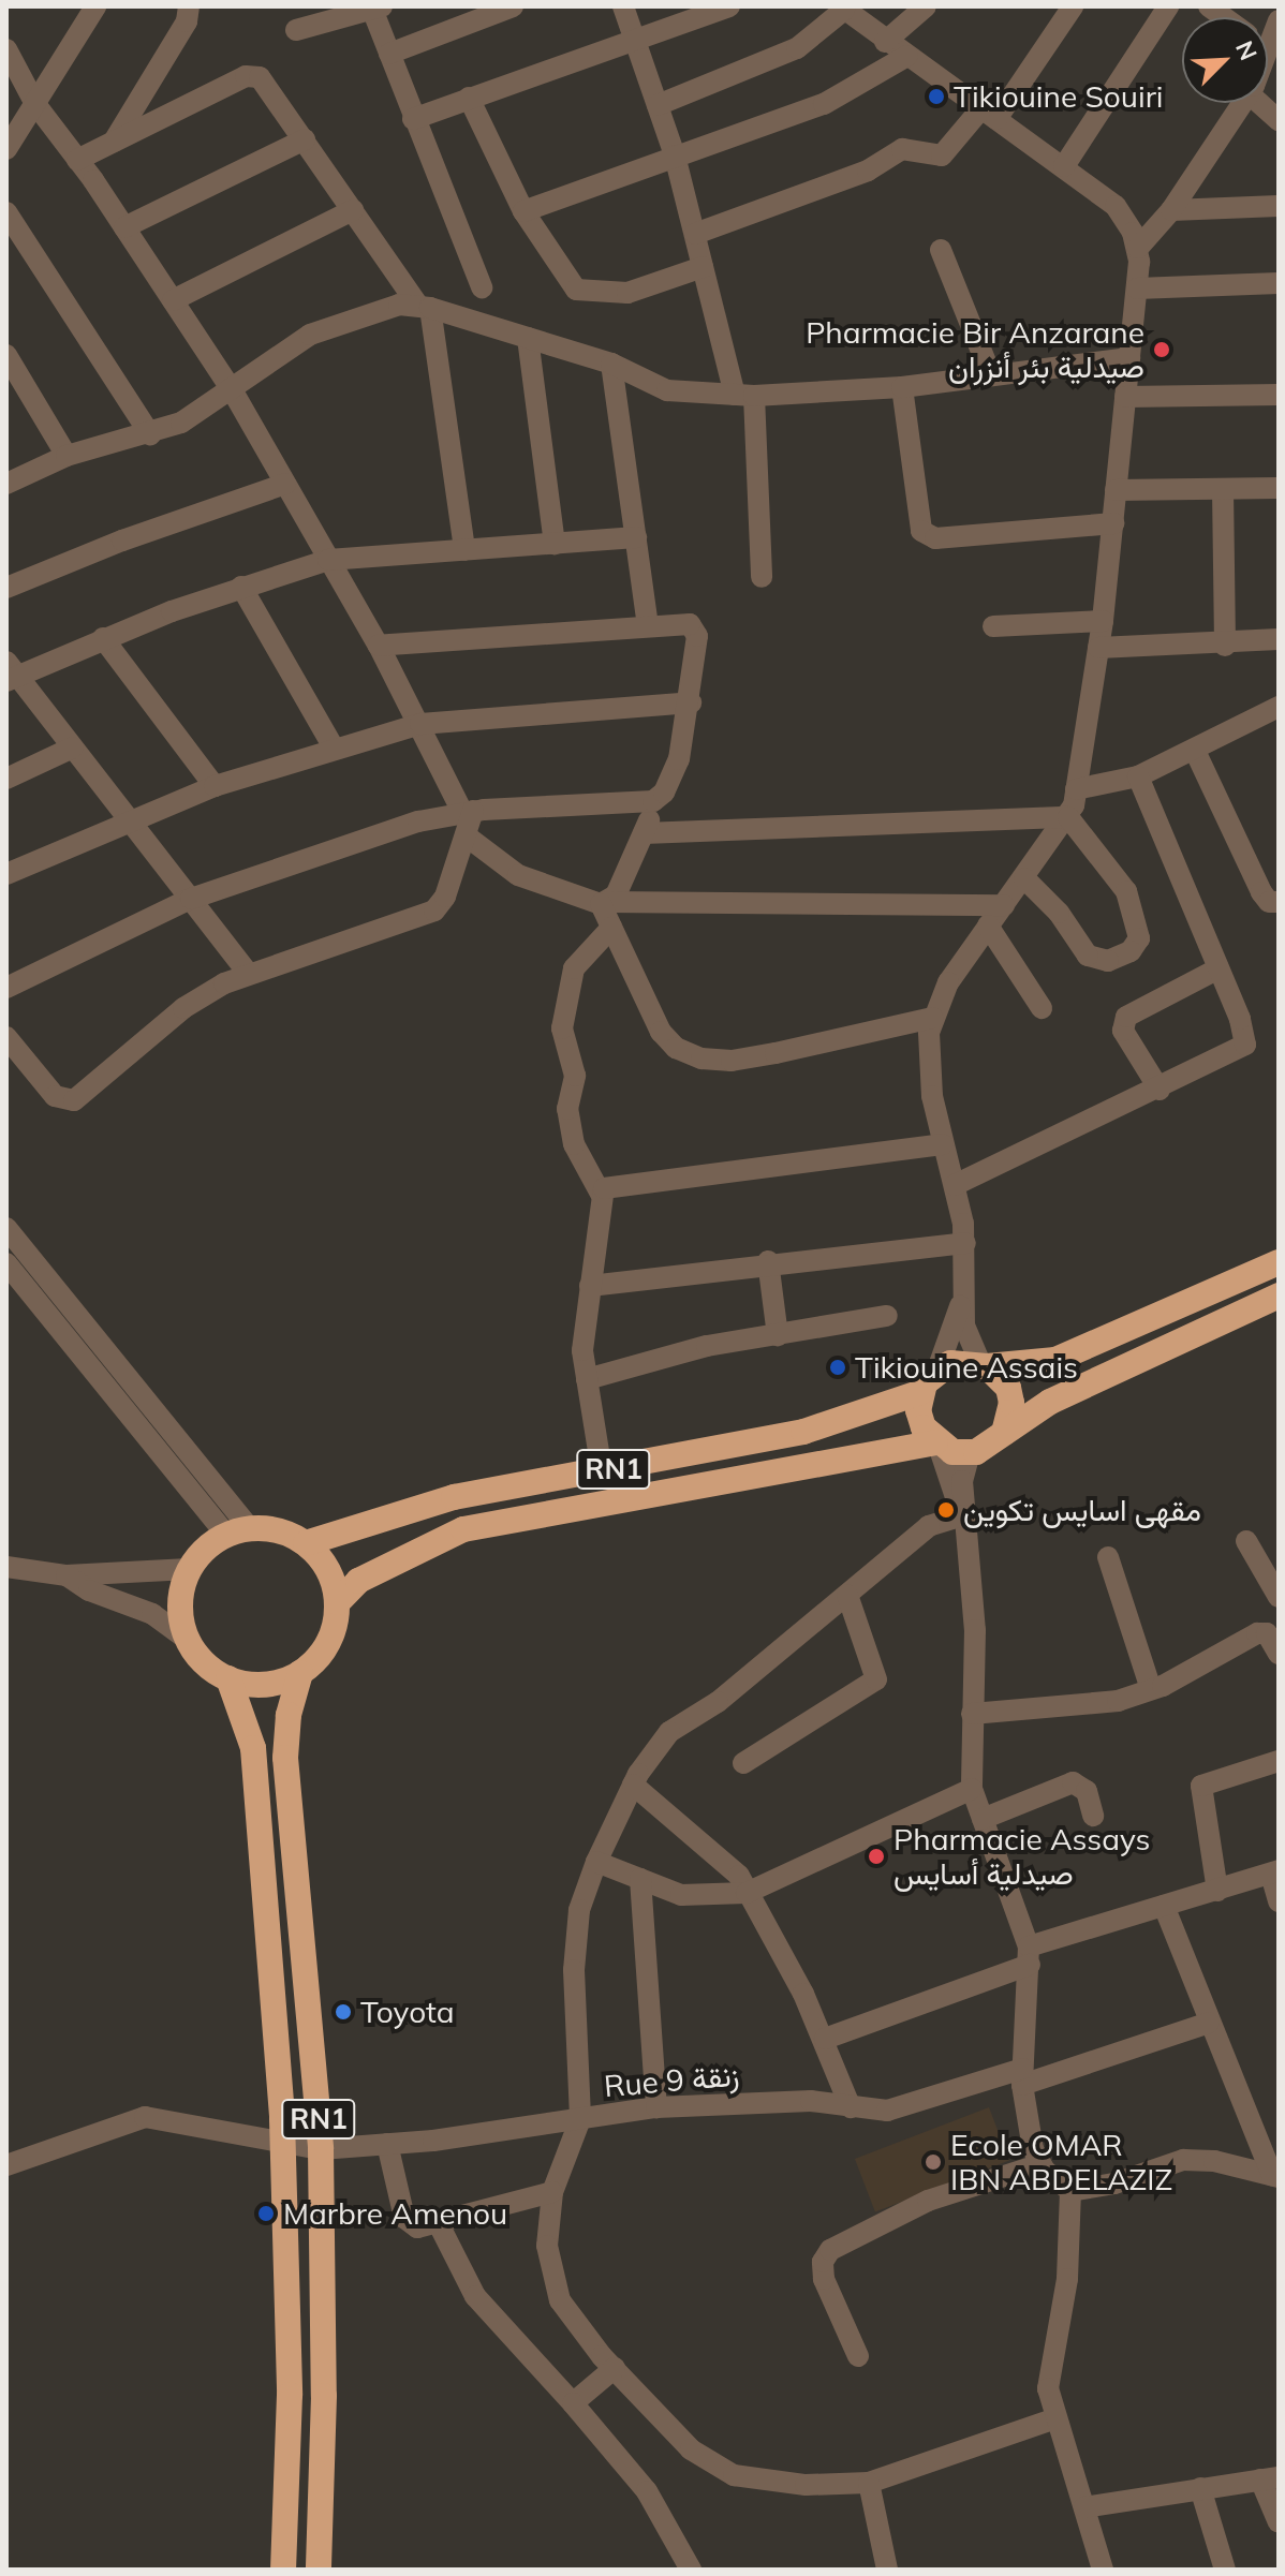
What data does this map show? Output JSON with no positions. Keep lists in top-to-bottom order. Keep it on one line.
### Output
{"streets":{"highway":["RN1"],"street":["Rue 9 زنقة"]},"crossings":[["RN1","Rue 9 زنقة"]],"places":["Tikiouine Souiri","Pharmacie Bir Anzarane صيدلية بئر أنزران","Tikiouine Assais","مقهى اسايس تكوين","Pharmacie Assays صيدلية أسايس","Toyota","Ecole OMAR IBN ABDELAZIZ","Marbre Amenou"],"north":"top right"}
